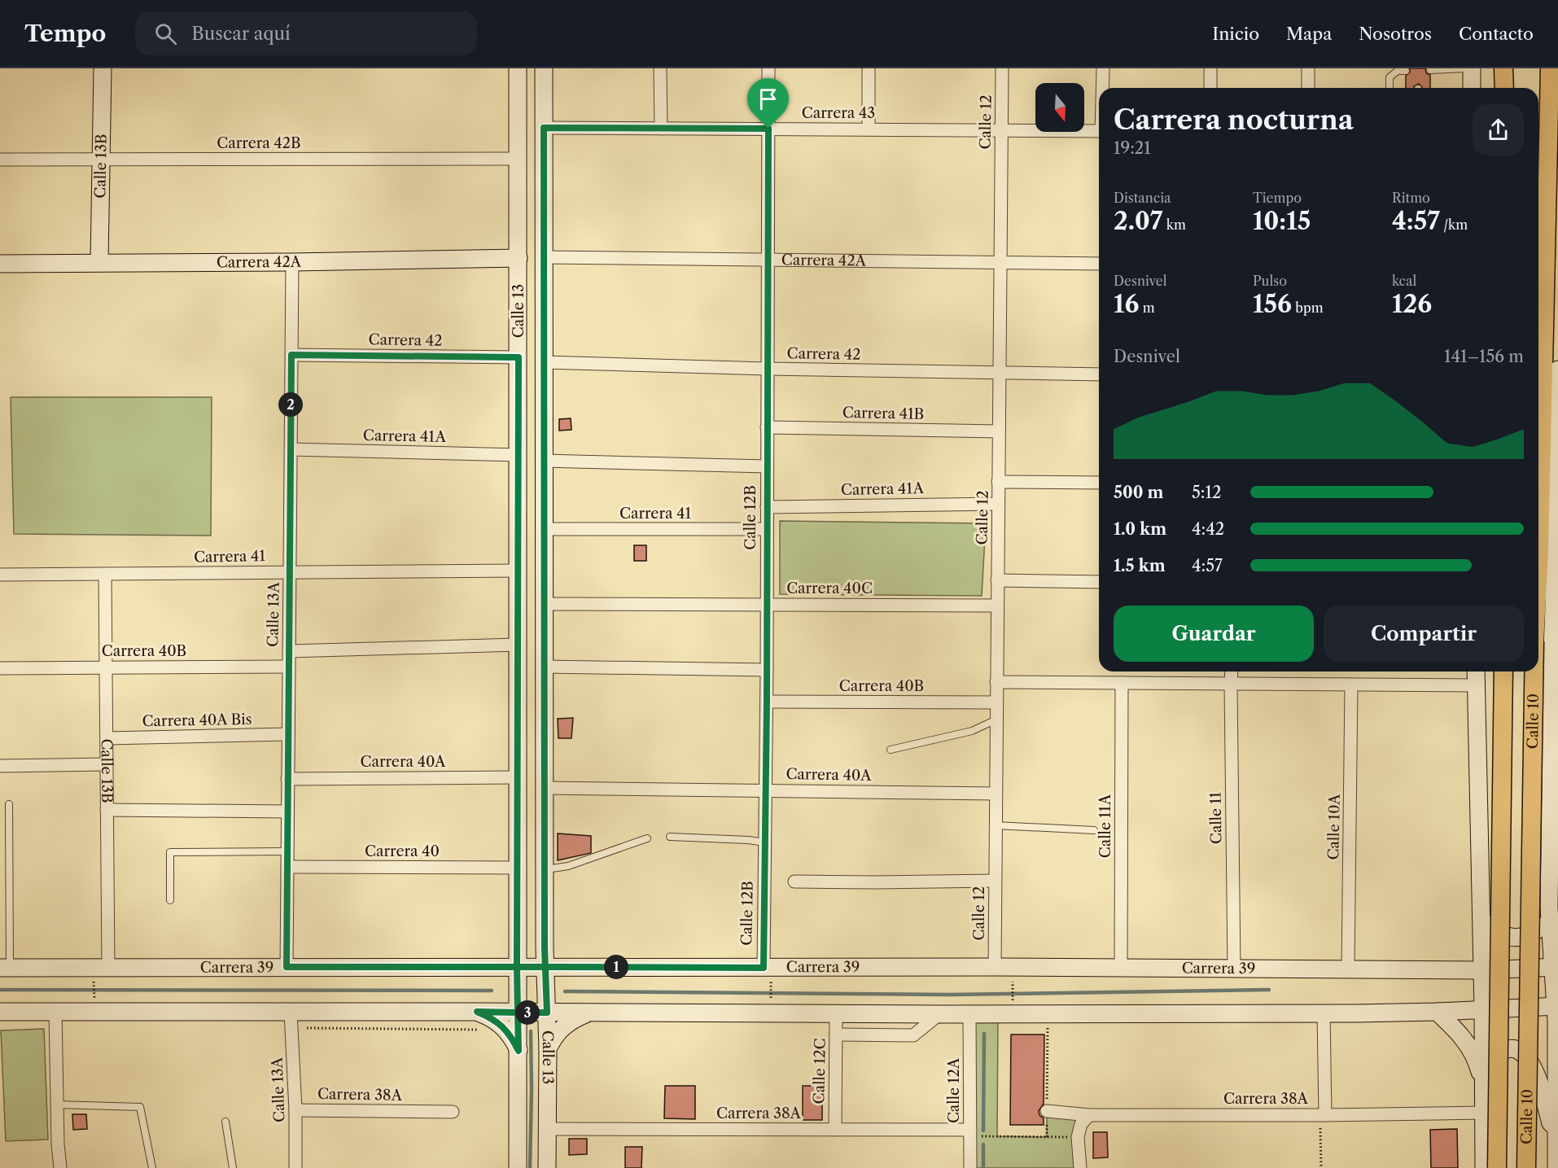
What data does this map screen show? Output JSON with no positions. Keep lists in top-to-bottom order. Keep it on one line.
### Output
{"streets":{"main road":["Calle 13B","Carrera 42A","Calle 13","Calle 10","Carrera 39"],"street":["Carrera 43","Calle 12","Carrera 42B","Carrera 42","Carrera 41B","Carrera 41A","Carrera 41","Calle 12B","Carrera 40C","Calle 13A","Carrera 40B","Carrera 40A Bis","Carrera 40A","Calle 11","Calle 11A","Calle 10A","Carrera 40","Calle 12C","Calle 12A","Carrera 38A"]},"crossings":[["Carrera 43","Calle 12"],["Carrera 43","Calle 13"],["Carrera 43","Calle 12B"],["Calle 12","Carrera 42A"],["Calle 12","Carrera 42"],["Calle 12","Carrera 41B"],["Calle 12","Carrera 41A"],["Calle 12","Carrera 40C"],["Calle 12","Carrera 40B"],["Calle 12","Carrera 40A"],["Calle 12","Carrera 39"],["Carrera 42B","Calle 13B"],["Carrera 42B","Calle 13"],["Calle 13B","Carrera 42A"],["Calle 13B","Carrera 41"],["Calle 13B","Carrera 40B"],["Calle 13B","Carrera 40A Bis"],["Calle 13B","Carrera 39"],["Carrera 42A","Calle 13"],["Carrera 42A","Calle 12B"],["Carrera 42A","Calle 13A"],["Calle 13","Carrera 42"],["Calle 13","Carrera 41A"],["Calle 13","Carrera 41"],["Calle 13","Carrera 40C"],["Calle 13","Carrera 40A"],["Calle 13","Carrera 40"],["Calle 13","Carrera 39"],["Calle 13","Carrera 38A"],["Carrera 42","Calle 12B"],["Carrera 42","Calle 13A"],["Carrera 41B","Calle 12B"],["Carrera 41A","Calle 12B"],["Carrera 41A","Calle 13A"],["Carrera 41","Calle 12B"],["Carrera 41","Calle 13A"],["Calle 12B","Carrera 40C"],["Calle 12B","Carrera 40B"],["Calle 12B","Carrera 40A"],["Calle 12B","Carrera 39"],["Calle 13A","Carrera 40B"],["Calle 13A","Carrera 40A Bis"],["Calle 13A","Carrera 40A"],["Calle 13A","Carrera 40"],["Calle 13A","Carrera 39"],["Calle 13A","Carrera 38A"],["Calle 10","Carrera 39"],["Calle 11","Carrera 39"],["Calle 11A","Carrera 39"],["Calle 10A","Carrera 39"],["Calle 12C","Carrera 38A"],["Calle 12A","Carrera 38A"]],"north":"bottom","page":{"header":"Tempo","search":"Buscar aquí","nav":["Inicio","Mapa","Nosotros","Contacto"],"heading":["Carrera nocturna","19:21"],"stats":[["Distancia","2.07 km"],["Tiempo","10:15"],["Ritmo","4:57 /km"],["Desnivel","16 m"],["Pulso","156 bpm"],["kcal","126"]],"chart":["Desnivel","141–156 m"],"pins":["2","1","3"],"list":[{"name":"500 m","note":"5:12"},{"name":"1.0 km","note":"4:42"},{"name":"1.5 km","note":"4:57"}],"buttons":["Guardar","Compartir"]}}
